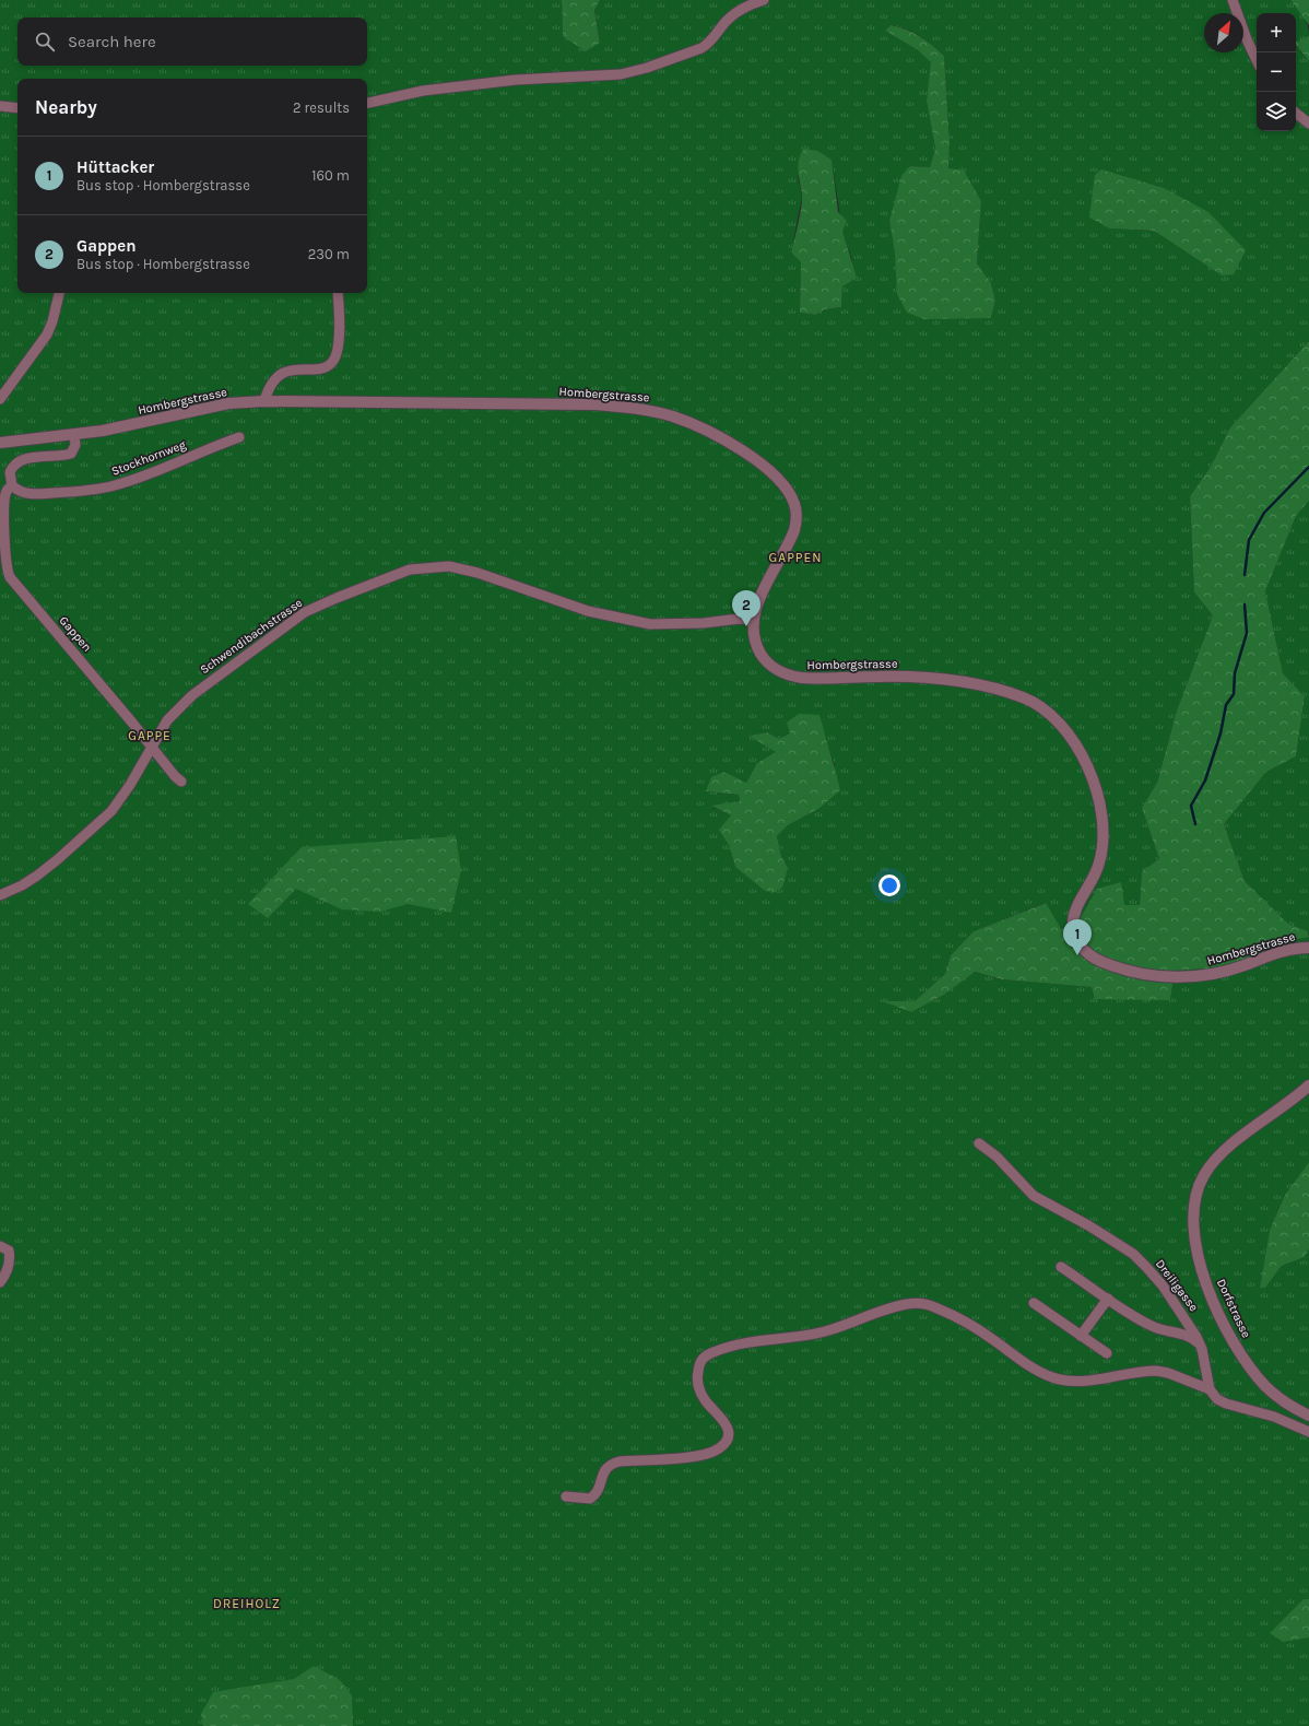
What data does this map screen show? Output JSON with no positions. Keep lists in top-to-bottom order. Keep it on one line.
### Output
{"streets":{"street":["Hombergstrasse","Stockhornweg","Gappen","Schwendibachstrasse","Dreiligasse","Dorfstrasse"]},"crossings":[["Hombergstrasse","Schwendibachstrasse"],["Stockhornweg","Gappen"],["Gappen","Schwendibachstrasse"]],"districts":["GAPPEN","GAPPE","DREIHOLZ"],"north":"top right","page":{"map_buttons":["+","−"],"search":"Search here","heading":["Nearby","2 results"],"list":[{"mark":"1","name":"Hüttacker","note":"Bus stop · Hombergstrasse","value":"160 m"},{"mark":"2","name":"Gappen","note":"Bus stop · Hombergstrasse","value":"230 m"}],"pins":["2","1"]}}
